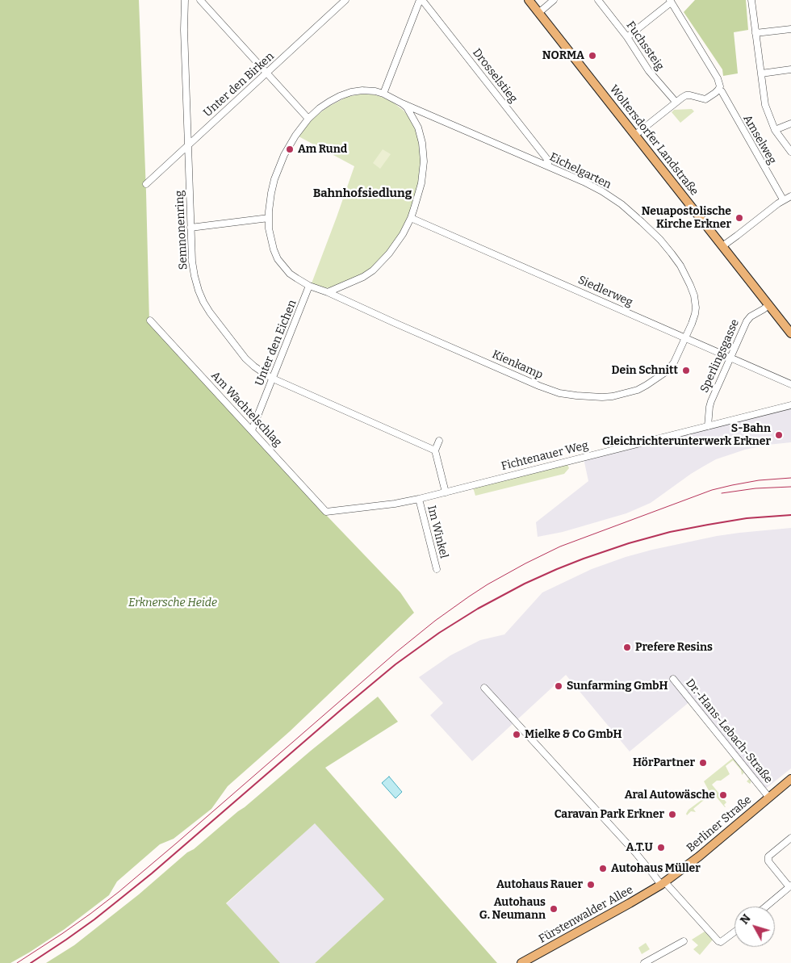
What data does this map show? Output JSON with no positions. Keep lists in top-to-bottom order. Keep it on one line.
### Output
{"streets":{"main road":["Woltersdorfer Landstraße","Berliner Straße","Fürstenwalder Allee"],"street":["Fuchssteig","Drosselstieg","Unter den Birken","Amselweg","Eichelgarten","Semnonenring","Siedlerweg","Unter den Eichen","Sperlingsgasse","Kienkamp","Am Wachtelschlag","Fichtenauer Weg","Im Winkel","Dr.-Hans-Lebach-Straße"]},"crossings":[["Drosselstieg","Eichelgarten"],["Unter den Birken","Semnonenring"],["Woltersdorfer Landstraße","Sperlingsgasse"],["Eichelgarten","Siedlerweg"],["Eichelgarten","Kienkamp"],["Semnonenring","Unter den Eichen"],["Siedlerweg","Sperlingsgasse"],["Siedlerweg","Kienkamp"],["Unter den Eichen","Am Wachtelschlag"],["Sperlingsgasse","Fichtenauer Weg"],["Am Wachtelschlag","Fichtenauer Weg"],["Fichtenauer Weg","Im Winkel"],["Dr.-Hans-Lebach-Straße","Berliner Straße"],["Berliner Straße","Fürstenwalder Allee"]],"districts":["Bahnhofsiedlung"],"parks":["Erknersche Heide"],"places":["NORMA","Am Rund","Neuapostolische Kirche Erkner","Dein Schnitt","S-Bahn Gleichrichterunterwerk Erkner","Prefere Resins","Sunfarming GmbH","Mielke & Co GmbH","HörPartner","Aral Autowäsche","Caravan Park Erkner","A.T.U","Autohaus Müller","Autohaus Rauer","Autohaus G. Neumann"],"north":"top left"}
